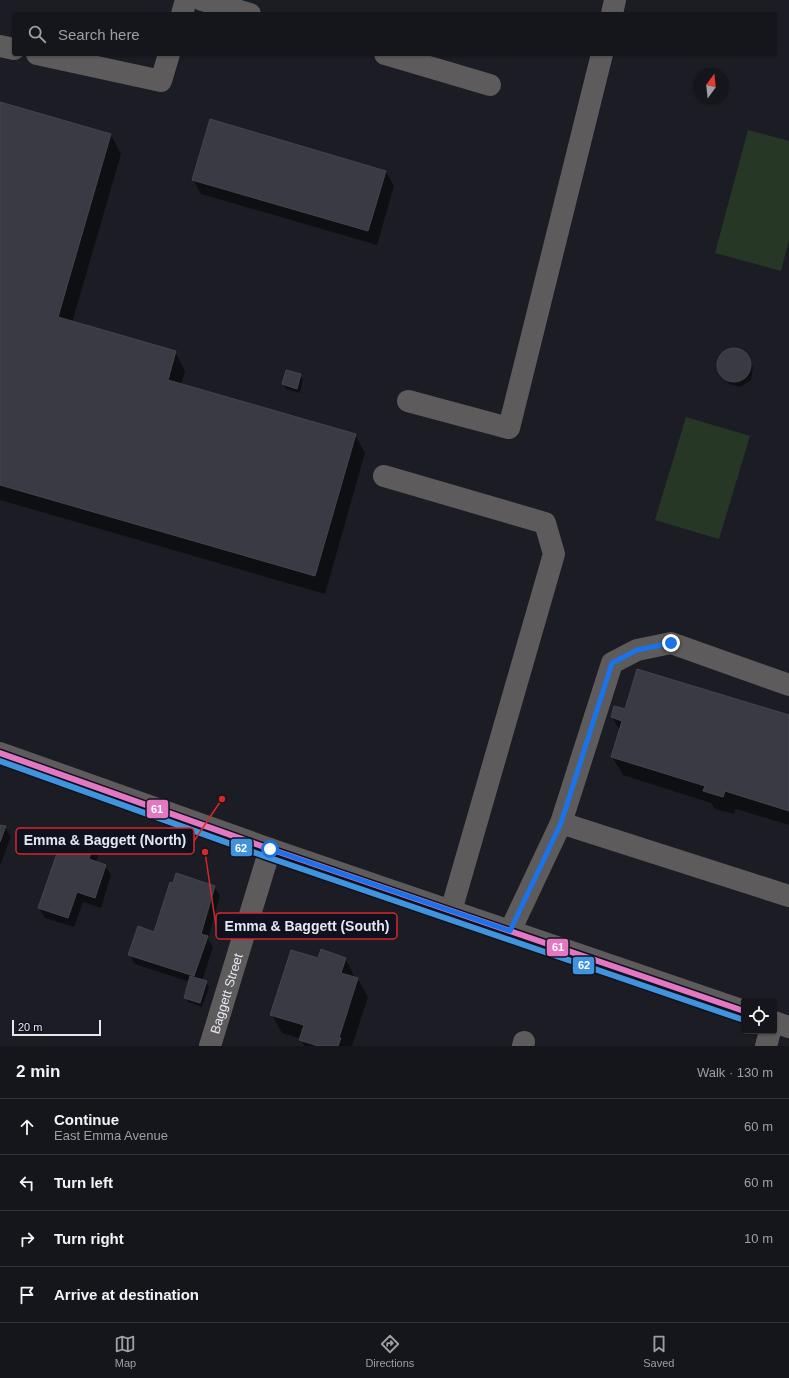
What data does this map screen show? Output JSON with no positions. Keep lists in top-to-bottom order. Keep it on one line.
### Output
{"streets":{"street":["Baggett Street"]},"places":["Emma & Baggett (North)","Emma & Baggett (South)"],"lines":["transit line 61","transit line 62"],"scale_bar":"20 m","north":"top","page":{"search":"Search here","scale":"20 m","heading":["2 min","Walk · 130 m"],"list":[["Continue","East Emma Avenue","60 m"],["Turn left","60 m"],["Turn right","10 m"],"Arrive at destination"],"nav":["Map","Directions","Saved"]}}
